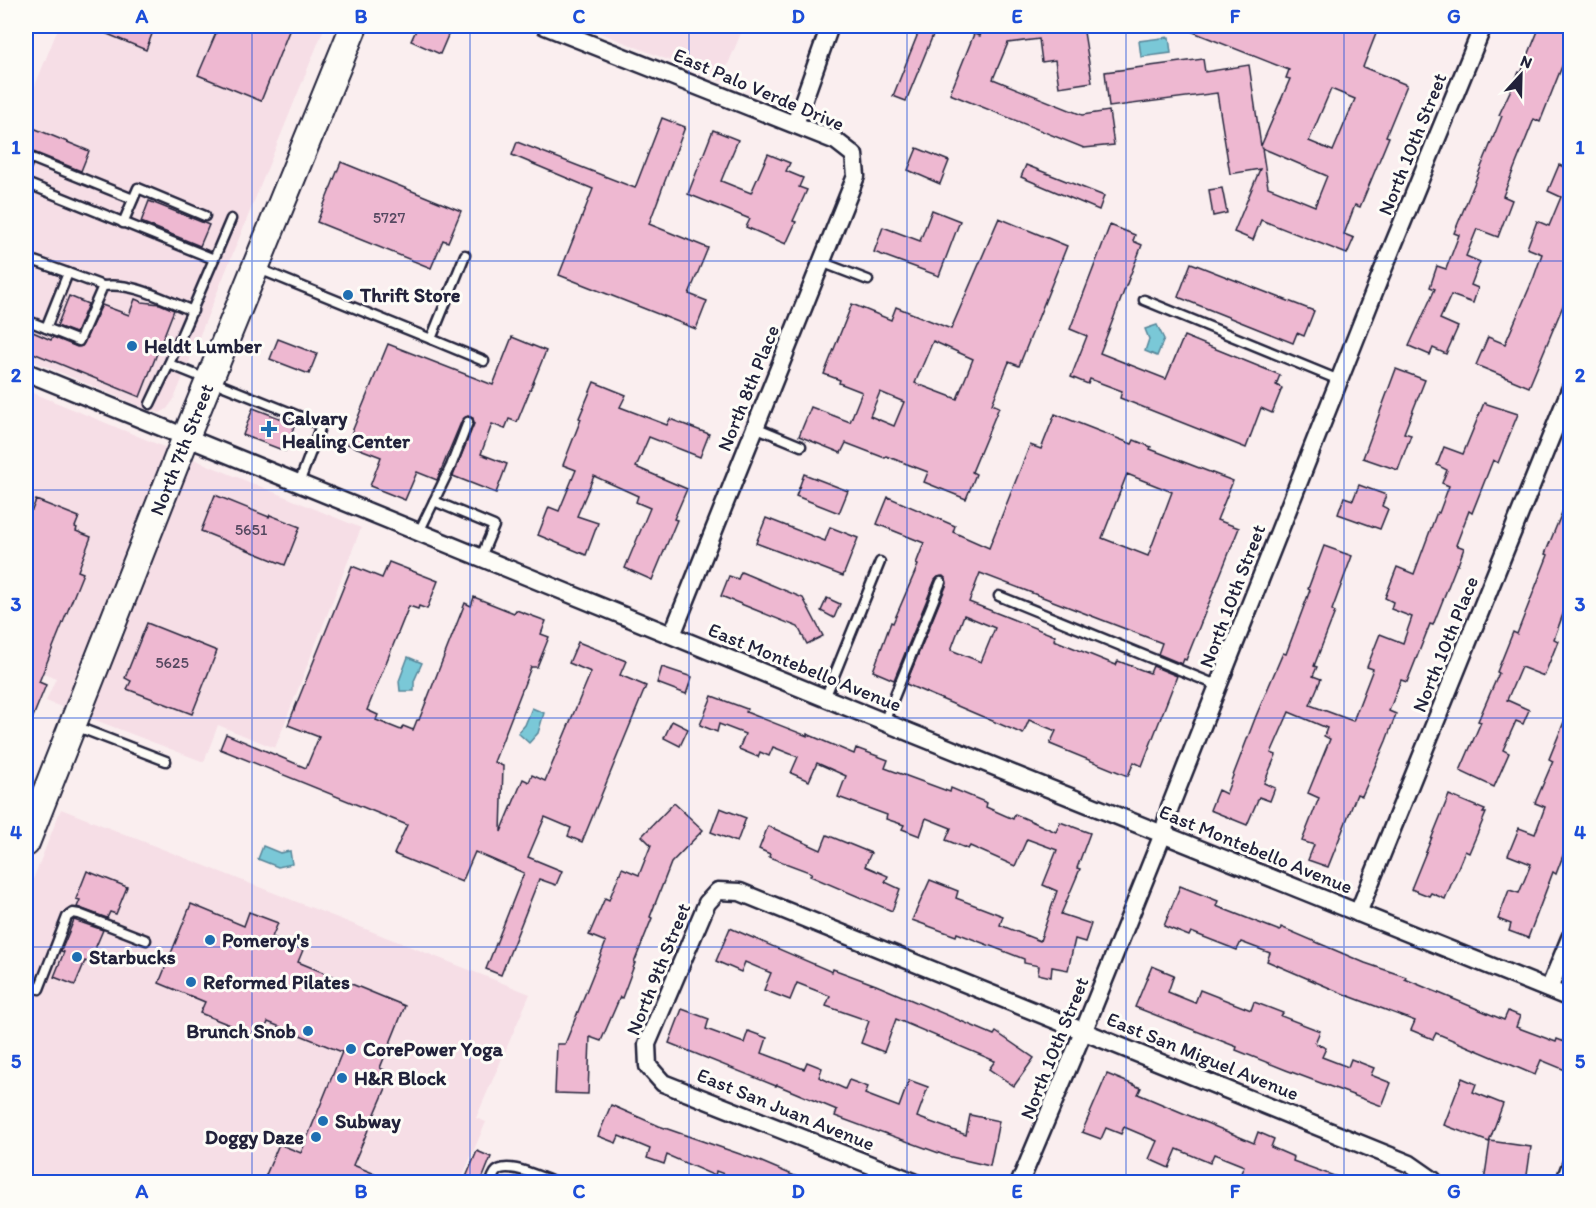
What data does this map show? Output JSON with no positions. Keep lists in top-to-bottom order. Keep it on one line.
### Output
{"streets":{"main road":["North 7th Street"],"street":["East Palo Verde Drive","North 10th Street","North 8th Place","North 10th Place","East Montebello Avenue","North 9th Street","East San Miguel Avenue","East San Juan Avenue"]},"crossings":[["East Palo Verde Drive","North 8th Place"],["North 10th Street","East Montebello Avenue"],["North 10th Street","East San Miguel Avenue"],["North 8th Place","East Montebello Avenue"],["North 7th Street","East Montebello Avenue"],["North 10th Place","East Montebello Avenue"],["North 9th Street","East San Miguel Avenue"],["North 9th Street","East San Juan Avenue"]],"places":{"other":["Thrift Store","Heldt Lumber","Pomeroy's","Starbucks","Reformed Pilates","Brunch Snob","CorePower Yoga","H&R Block","Subway","Doggy Daze"],"health":["Calvary Healing Center"]},"house_numbers":["5727","5651","5625"],"north":"top","grid":{"columns":["A","B","C","D","E","F","G"],"rows":["1","2","3","4","5"]}}
